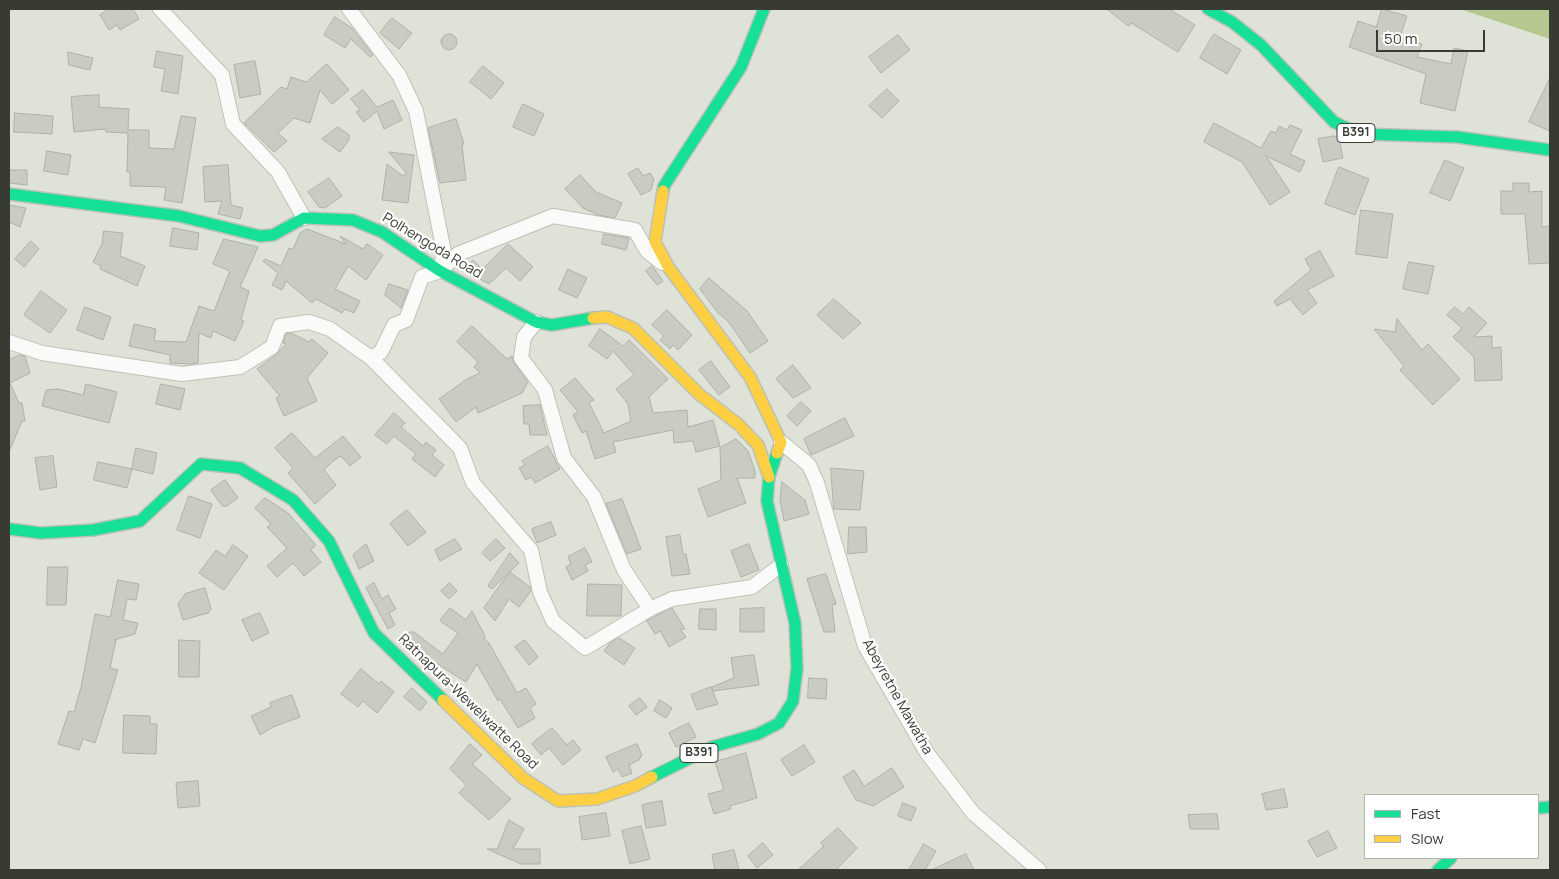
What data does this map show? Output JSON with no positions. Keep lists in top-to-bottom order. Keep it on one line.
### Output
{"streets":{"main road":["B391","Polhengoda Road","Ratnapura-Wewelwatte Road"],"street":["Abeyretne Mawatha"]},"crossings":[["Polhengoda Road","Ratnapura-Wewelwatte Road"],["Abeyretne Mawatha","Ratnapura-Wewelwatte Road"]],"legend":["Fast","Slow"],"scale_bar":"50 m"}
